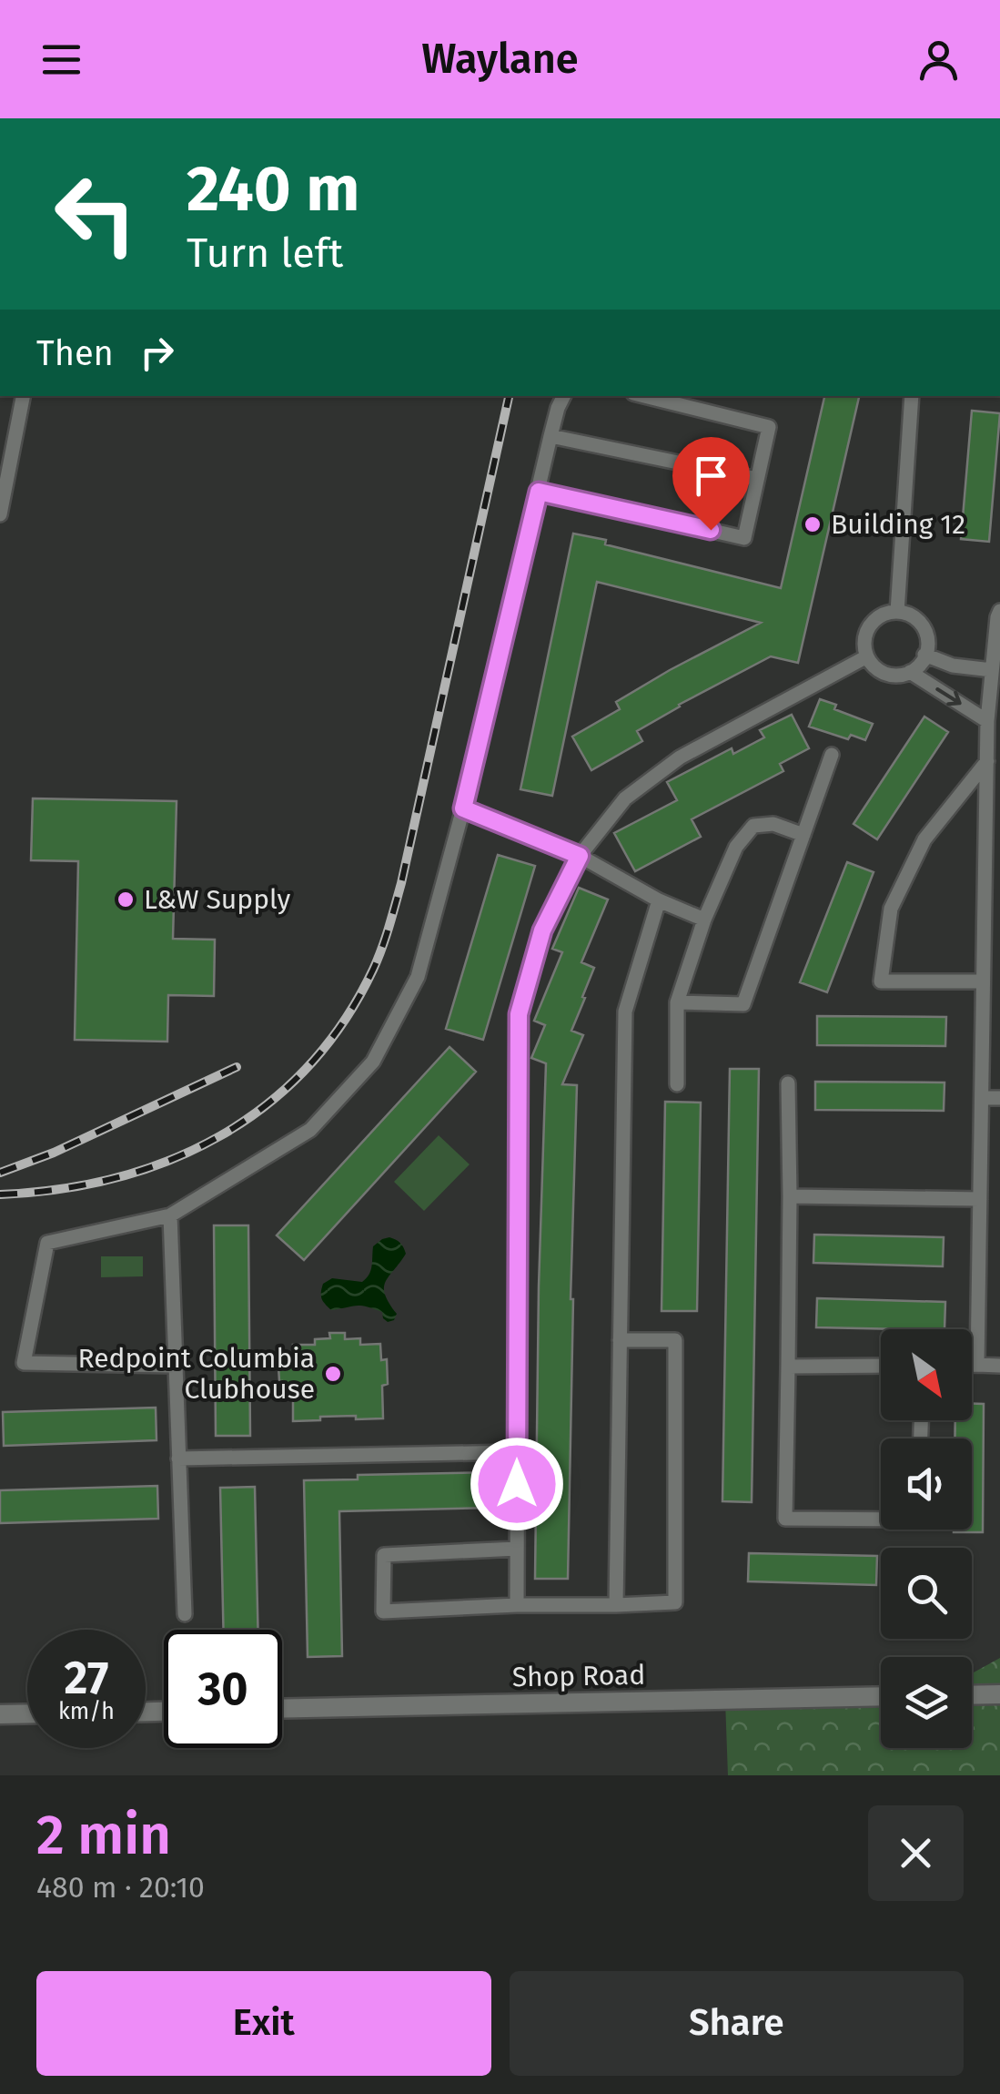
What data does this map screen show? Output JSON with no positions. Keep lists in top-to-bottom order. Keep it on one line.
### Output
{"streets":{"street":["Shop Road"]},"places":["Building 12","L&W Supply","Redpoint Columbia Clubhouse"],"north":"bottom right","page":{"header":"Waylane","turn":["240 m","Turn left"],"then":"Then","speed":"27 km/h","limit":"30","heading":["2 min","480 m · 20:10"],"buttons":["Exit","Share"]}}
